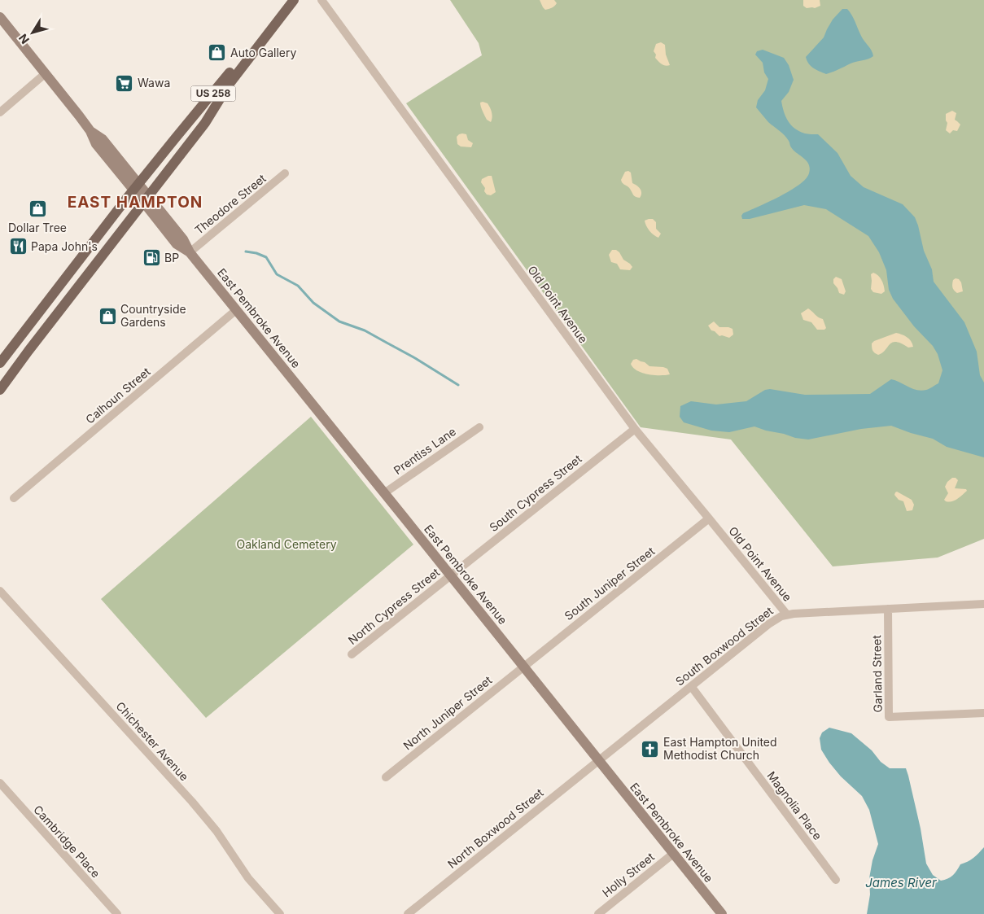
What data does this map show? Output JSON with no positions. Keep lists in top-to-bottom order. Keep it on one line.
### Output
{"streets":{"main road":["US 258","East Pembroke Avenue"],"street":["Theodore Street","Old Point Avenue","Calhoun Street","Prentiss Lane","South Cypress Street","South Juniper Street","North Cypress Street","South Boxwood Street","Garland Street","North Juniper Street","Chichester Avenue","Magnolia Place","North Boxwood Street","Cambridge Place","Holly Street"]},"crossings":[["US 258","East Pembroke Avenue"],["Theodore Street","East Pembroke Avenue"],["Old Point Avenue","South Cypress Street"],["Old Point Avenue","South Juniper Street"],["Old Point Avenue","South Boxwood Street"],["East Pembroke Avenue","Calhoun Street"],["East Pembroke Avenue","Prentiss Lane"],["East Pembroke Avenue","South Cypress Street"],["East Pembroke Avenue","South Juniper Street"],["East Pembroke Avenue","North Cypress Street"],["East Pembroke Avenue","South Boxwood Street"],["East Pembroke Avenue","North Juniper Street"],["East Pembroke Avenue","North Boxwood Street"],["East Pembroke Avenue","Holly Street"],["South Cypress Street","North Cypress Street"],["South Juniper Street","North Juniper Street"],["South Boxwood Street","Garland Street"],["South Boxwood Street","Magnolia Place"],["South Boxwood Street","North Boxwood Street"]],"districts":["EAST HAMPTON"],"water":["James River"],"parks":["Oakland Cemetery"],"places":{"shop":["Auto Gallery","Dollar Tree","Countryside Gardens"],"supermarket":["Wawa"],"restaurant":["Papa John's"],"fuel station":["BP"],"church":["East Hampton United Methodist Church"]},"north":"bottom left"}
